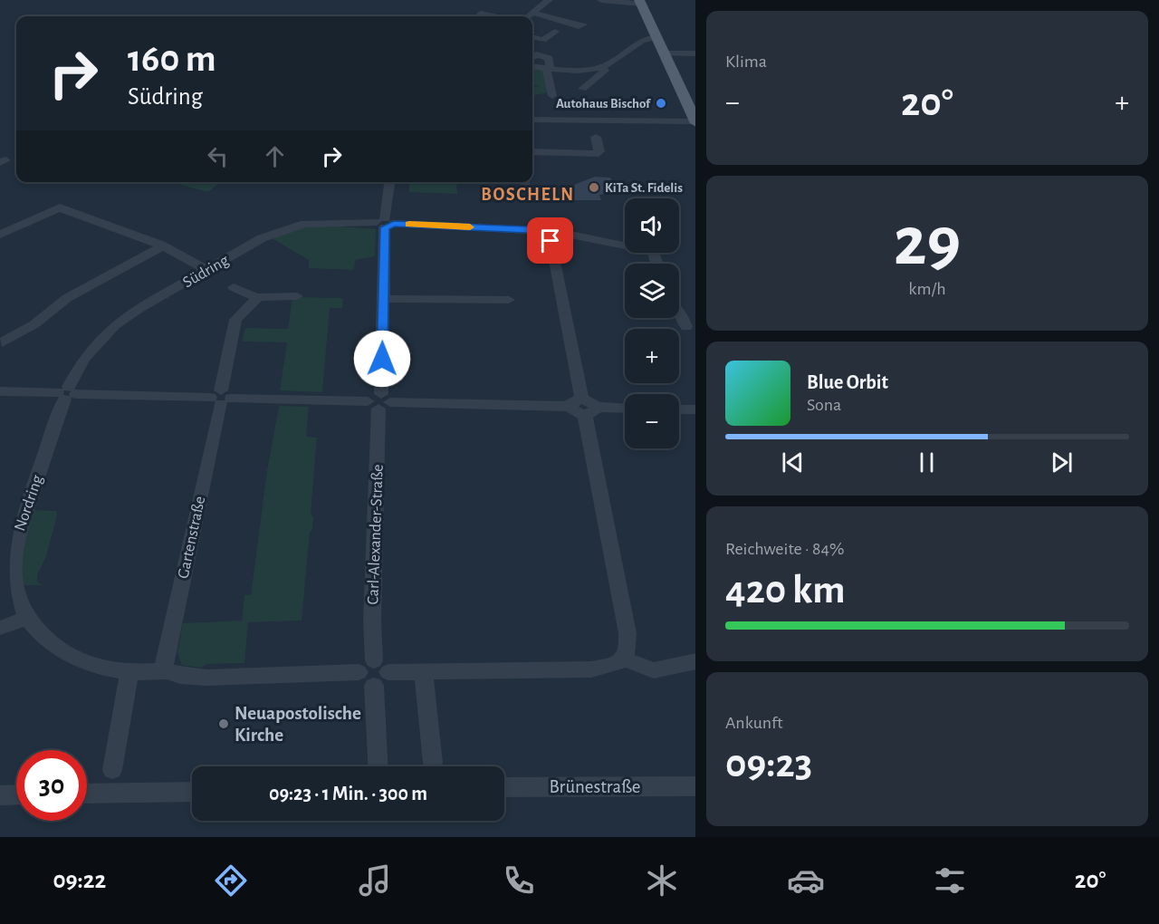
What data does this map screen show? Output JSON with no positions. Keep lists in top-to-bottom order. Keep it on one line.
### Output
{"streets":{"street":["Südring","Nordring","Carl-Alexander-Straße","Gartenstraße","Brünestraße"]},"crossings":[["Südring","Nordring"],["Südring","Carl-Alexander-Straße"],["Nordring","Carl-Alexander-Straße"],["Nordring","Gartenstraße"]],"districts":["BOSCHELN"],"places":["Autohaus Bischof","KiTa St. Fidelis","Neuapostolische Kirche"],"page":{"tile":["Klima",["29","km/h"],["Reichweite · 84%","420 km"],["Ankunft","09:23"]],"turn":["160 m","Südring"],"heat":["−","20°","+"],"map_buttons":["+","−"],"song":["Blue Orbit","Sona"],"limit":"30","trip":"09:23 · 1 Min. · 300 m","tabs":["09:22","20°"]}}
